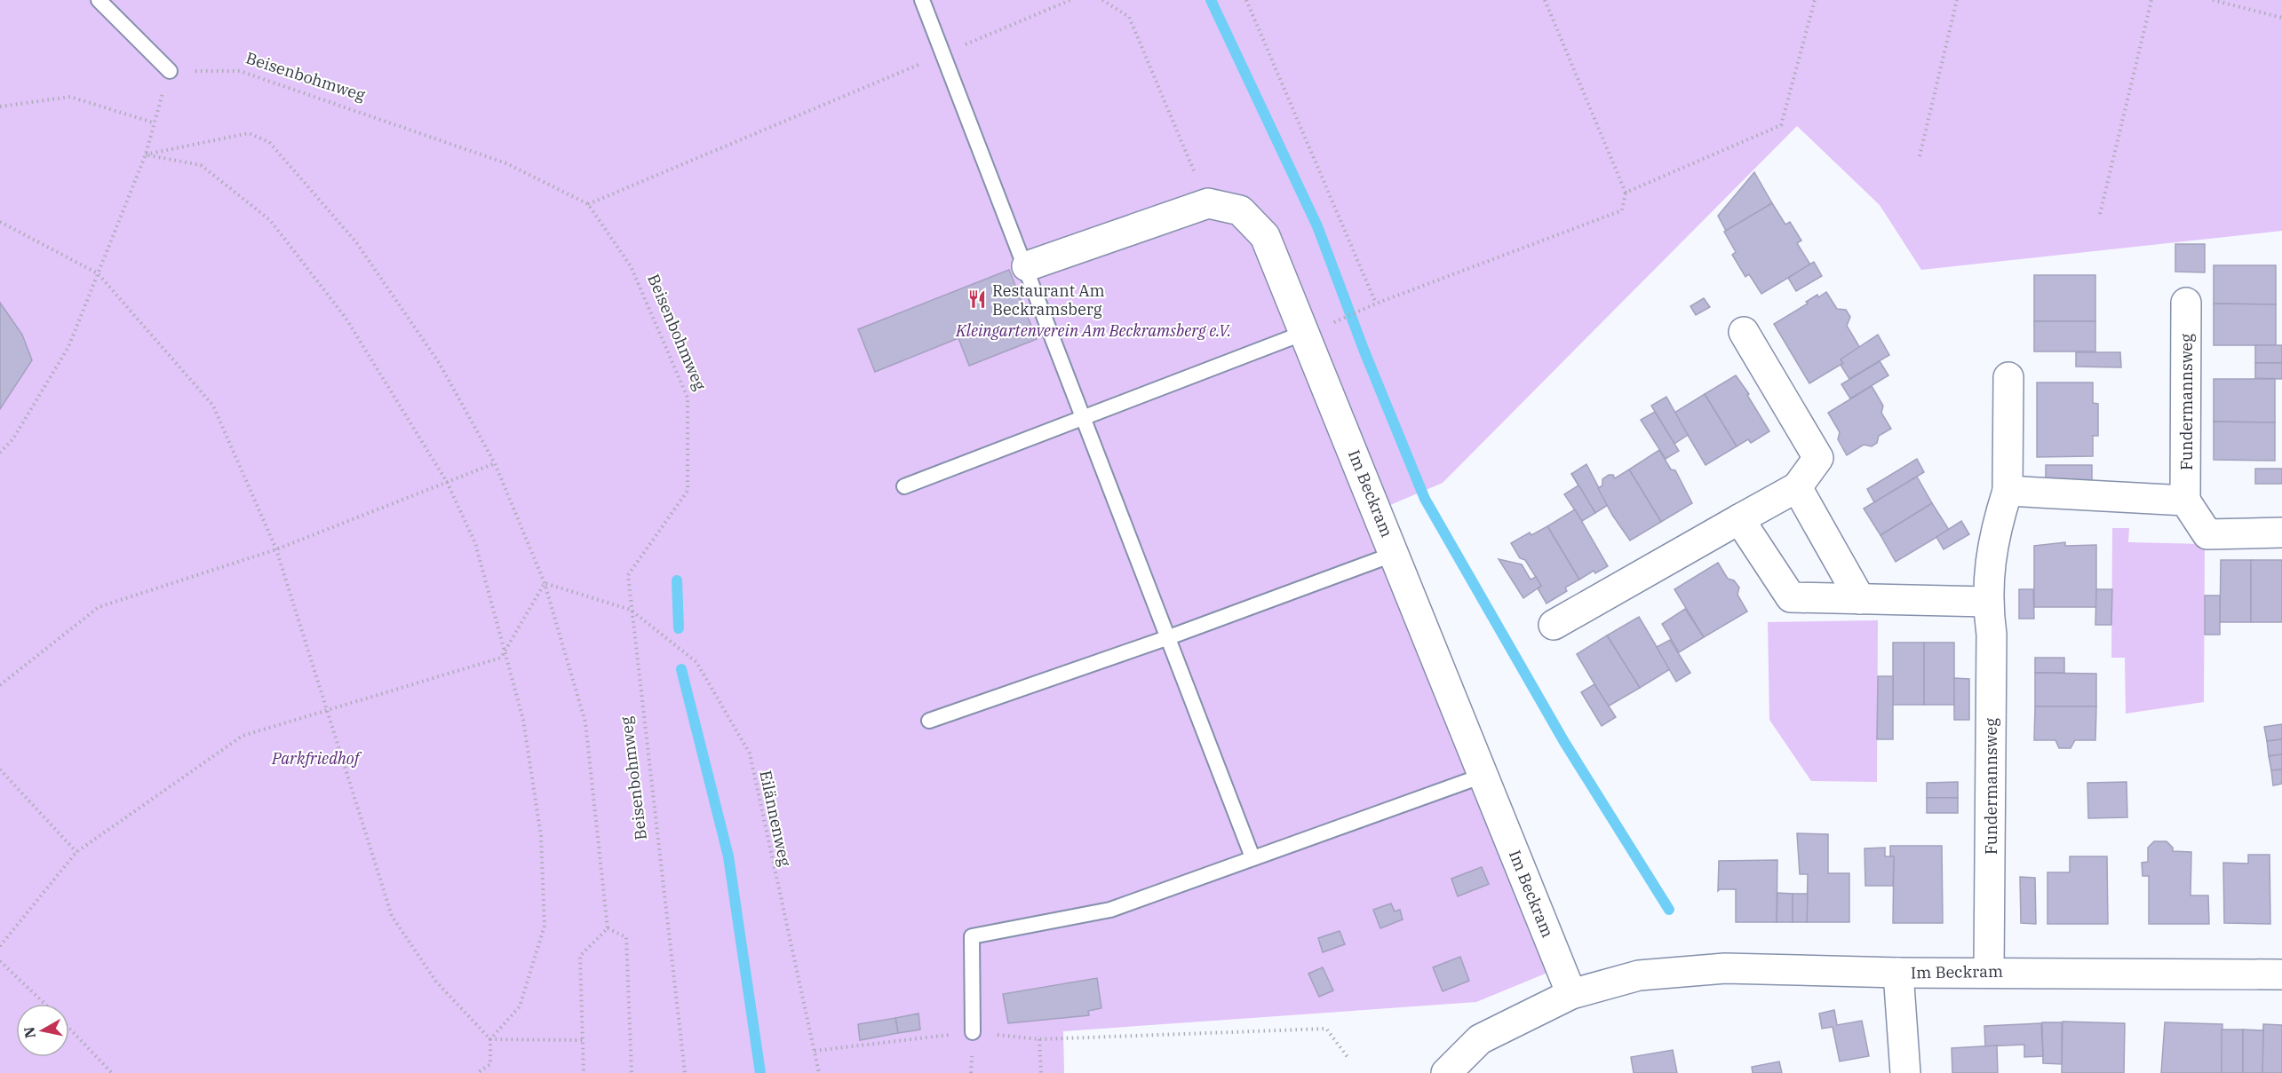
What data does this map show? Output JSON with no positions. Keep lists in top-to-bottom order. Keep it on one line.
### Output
{"streets":{"street":["Fundermannsweg","Im Beckram"],"path":["Beisenbohmweg","Eilännenweg"]},"crossings":[["Beisenbohmweg","Eilännenweg"],["Fundermannsweg","Im Beckram"]],"parks":["Kleingartenverein Am Beckramsberg e.V.","Parkfriedhof"],"places":{"restaurant":["Restaurant Am Beckramsberg"]},"north":"left"}
